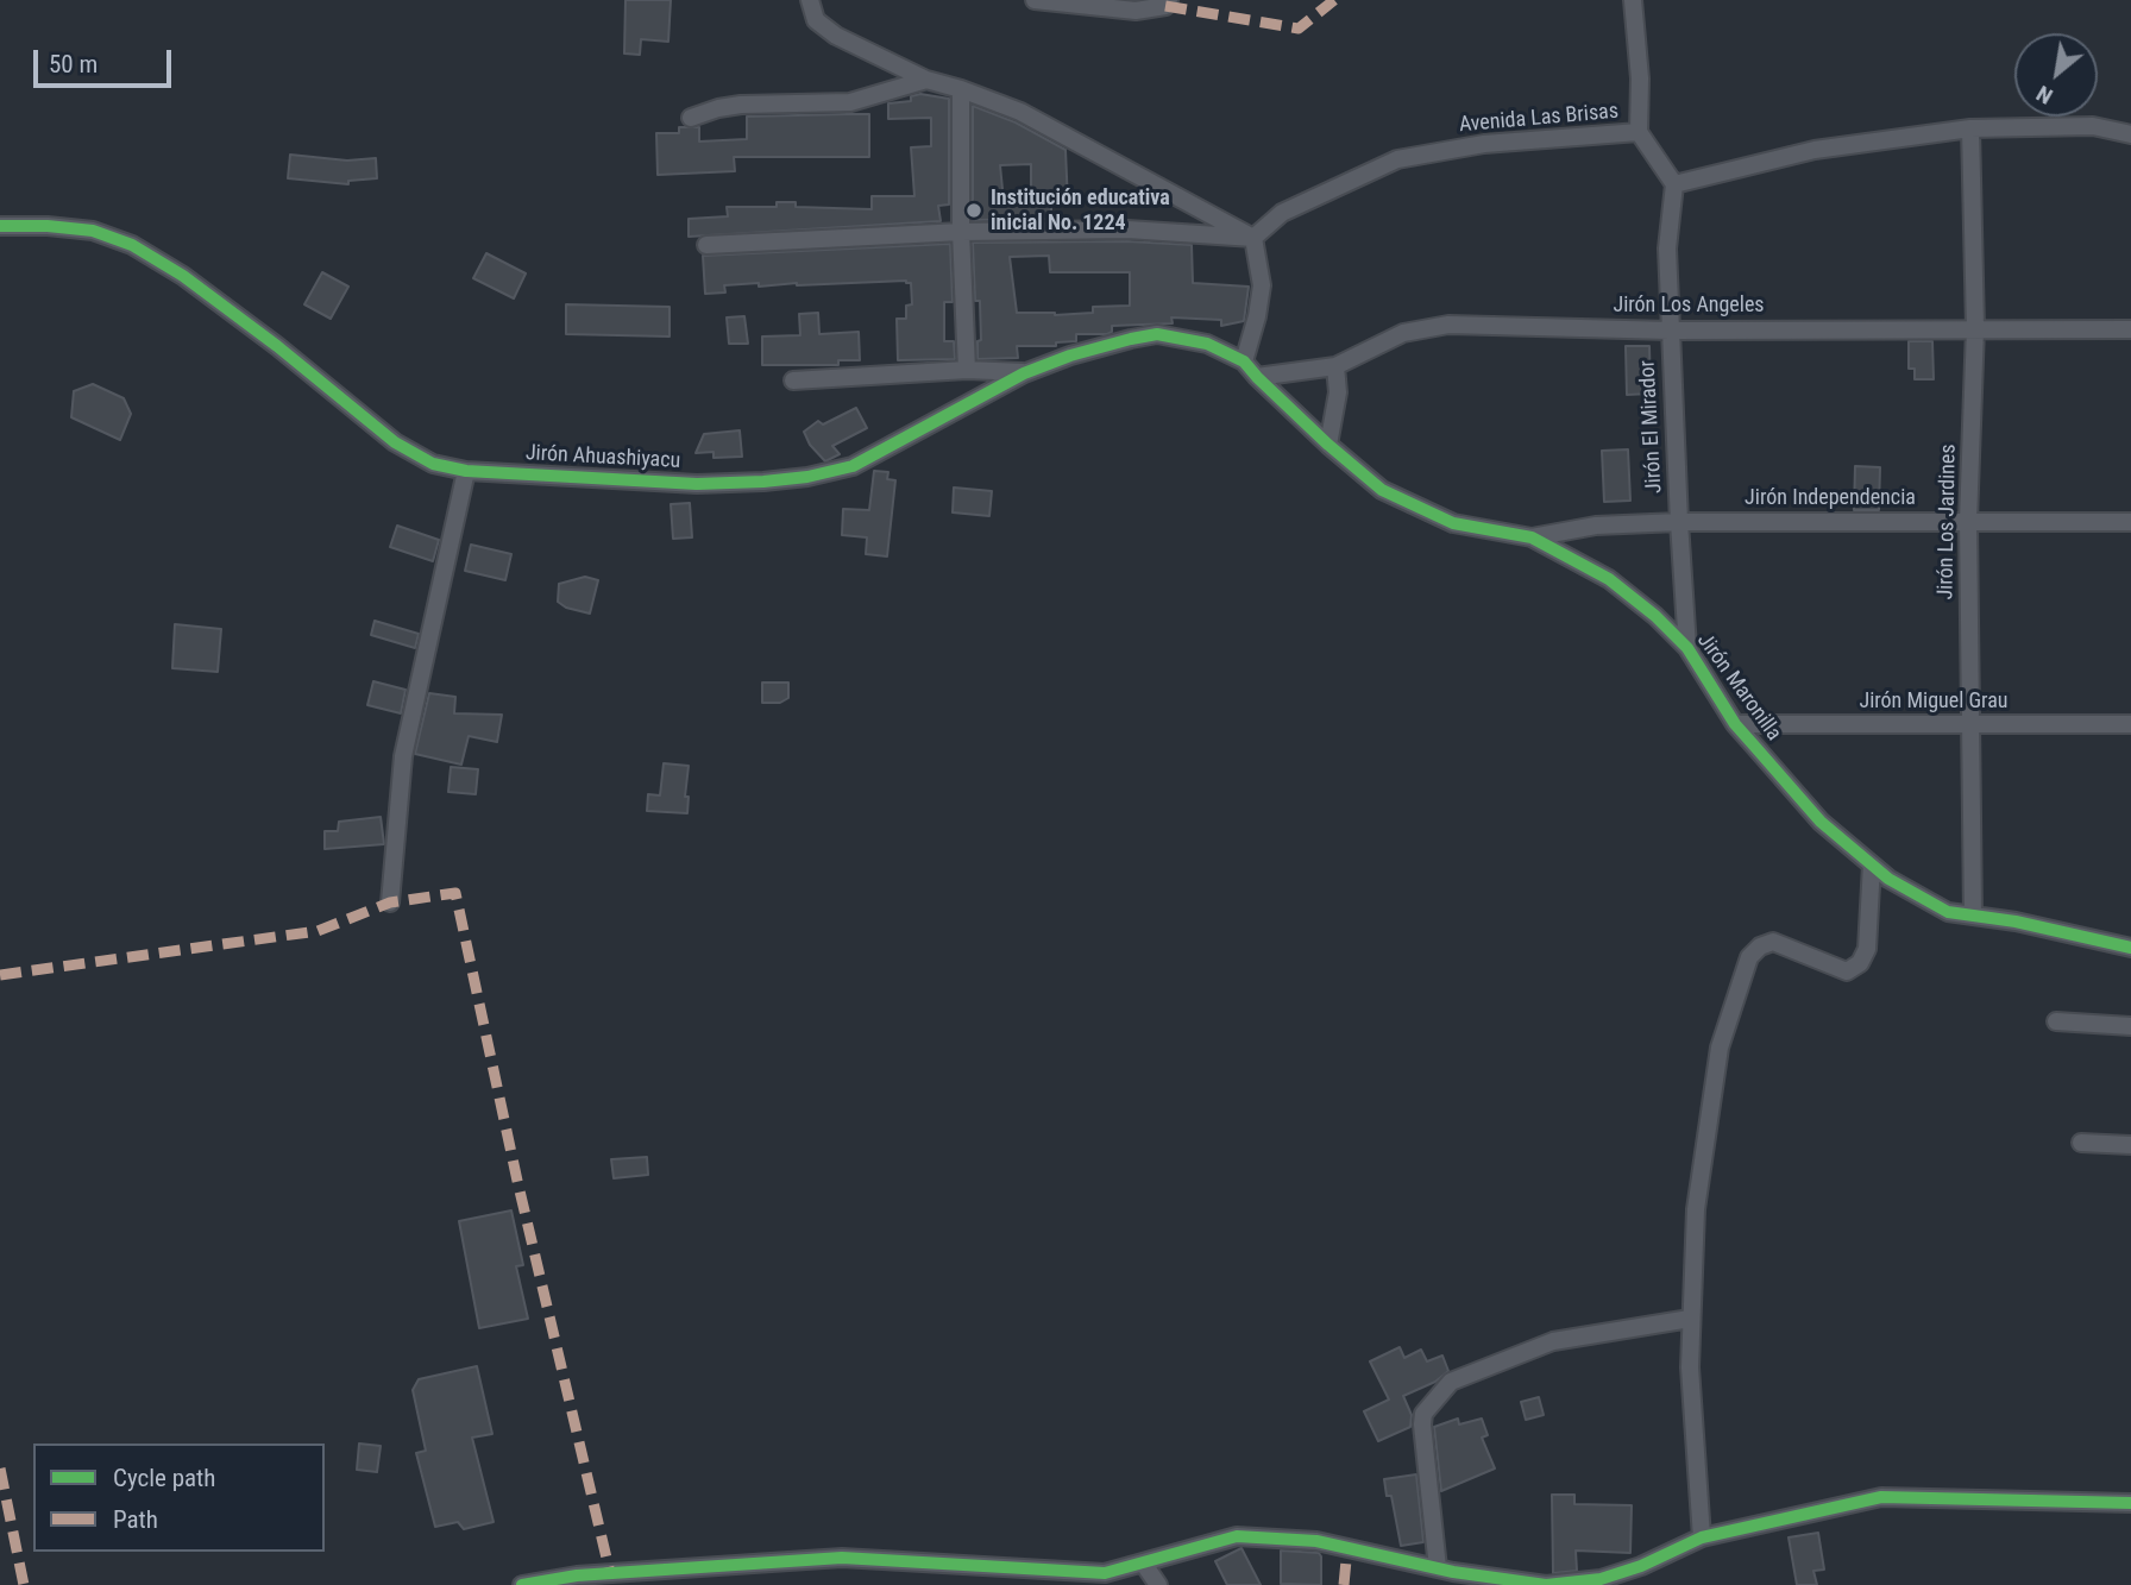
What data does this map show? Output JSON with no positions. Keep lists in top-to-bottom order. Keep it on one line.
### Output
{"streets":{"street":["Avenida Las Brisas","Jirón Los Angeles","Jirón El Mirador","Jirón Ahuashiyacu","Jirón Independencia","Jirón Los Jardines","Jirón Maronilla","Jirón Miguel Grau"]},"crossings":[["Avenida Las Brisas","Jirón El Mirador"],["Jirón Los Angeles","Jirón El Mirador"],["Jirón Los Angeles","Jirón Los Jardines"],["Jirón Los Angeles","Jirón Maronilla"],["Jirón El Mirador","Jirón Independencia"],["Jirón El Mirador","Jirón Maronilla"],["Jirón Ahuashiyacu","Jirón Maronilla"],["Jirón Independencia","Jirón Los Jardines"],["Jirón Independencia","Jirón Maronilla"],["Jirón Los Jardines","Jirón Maronilla"],["Jirón Los Jardines","Jirón Miguel Grau"],["Jirón Maronilla","Jirón Miguel Grau"]],"places":["Institución educativa inicial No. 1224"],"legend":["Cycle path","Path"],"scale_bar":"50 m","north":"bottom left"}
